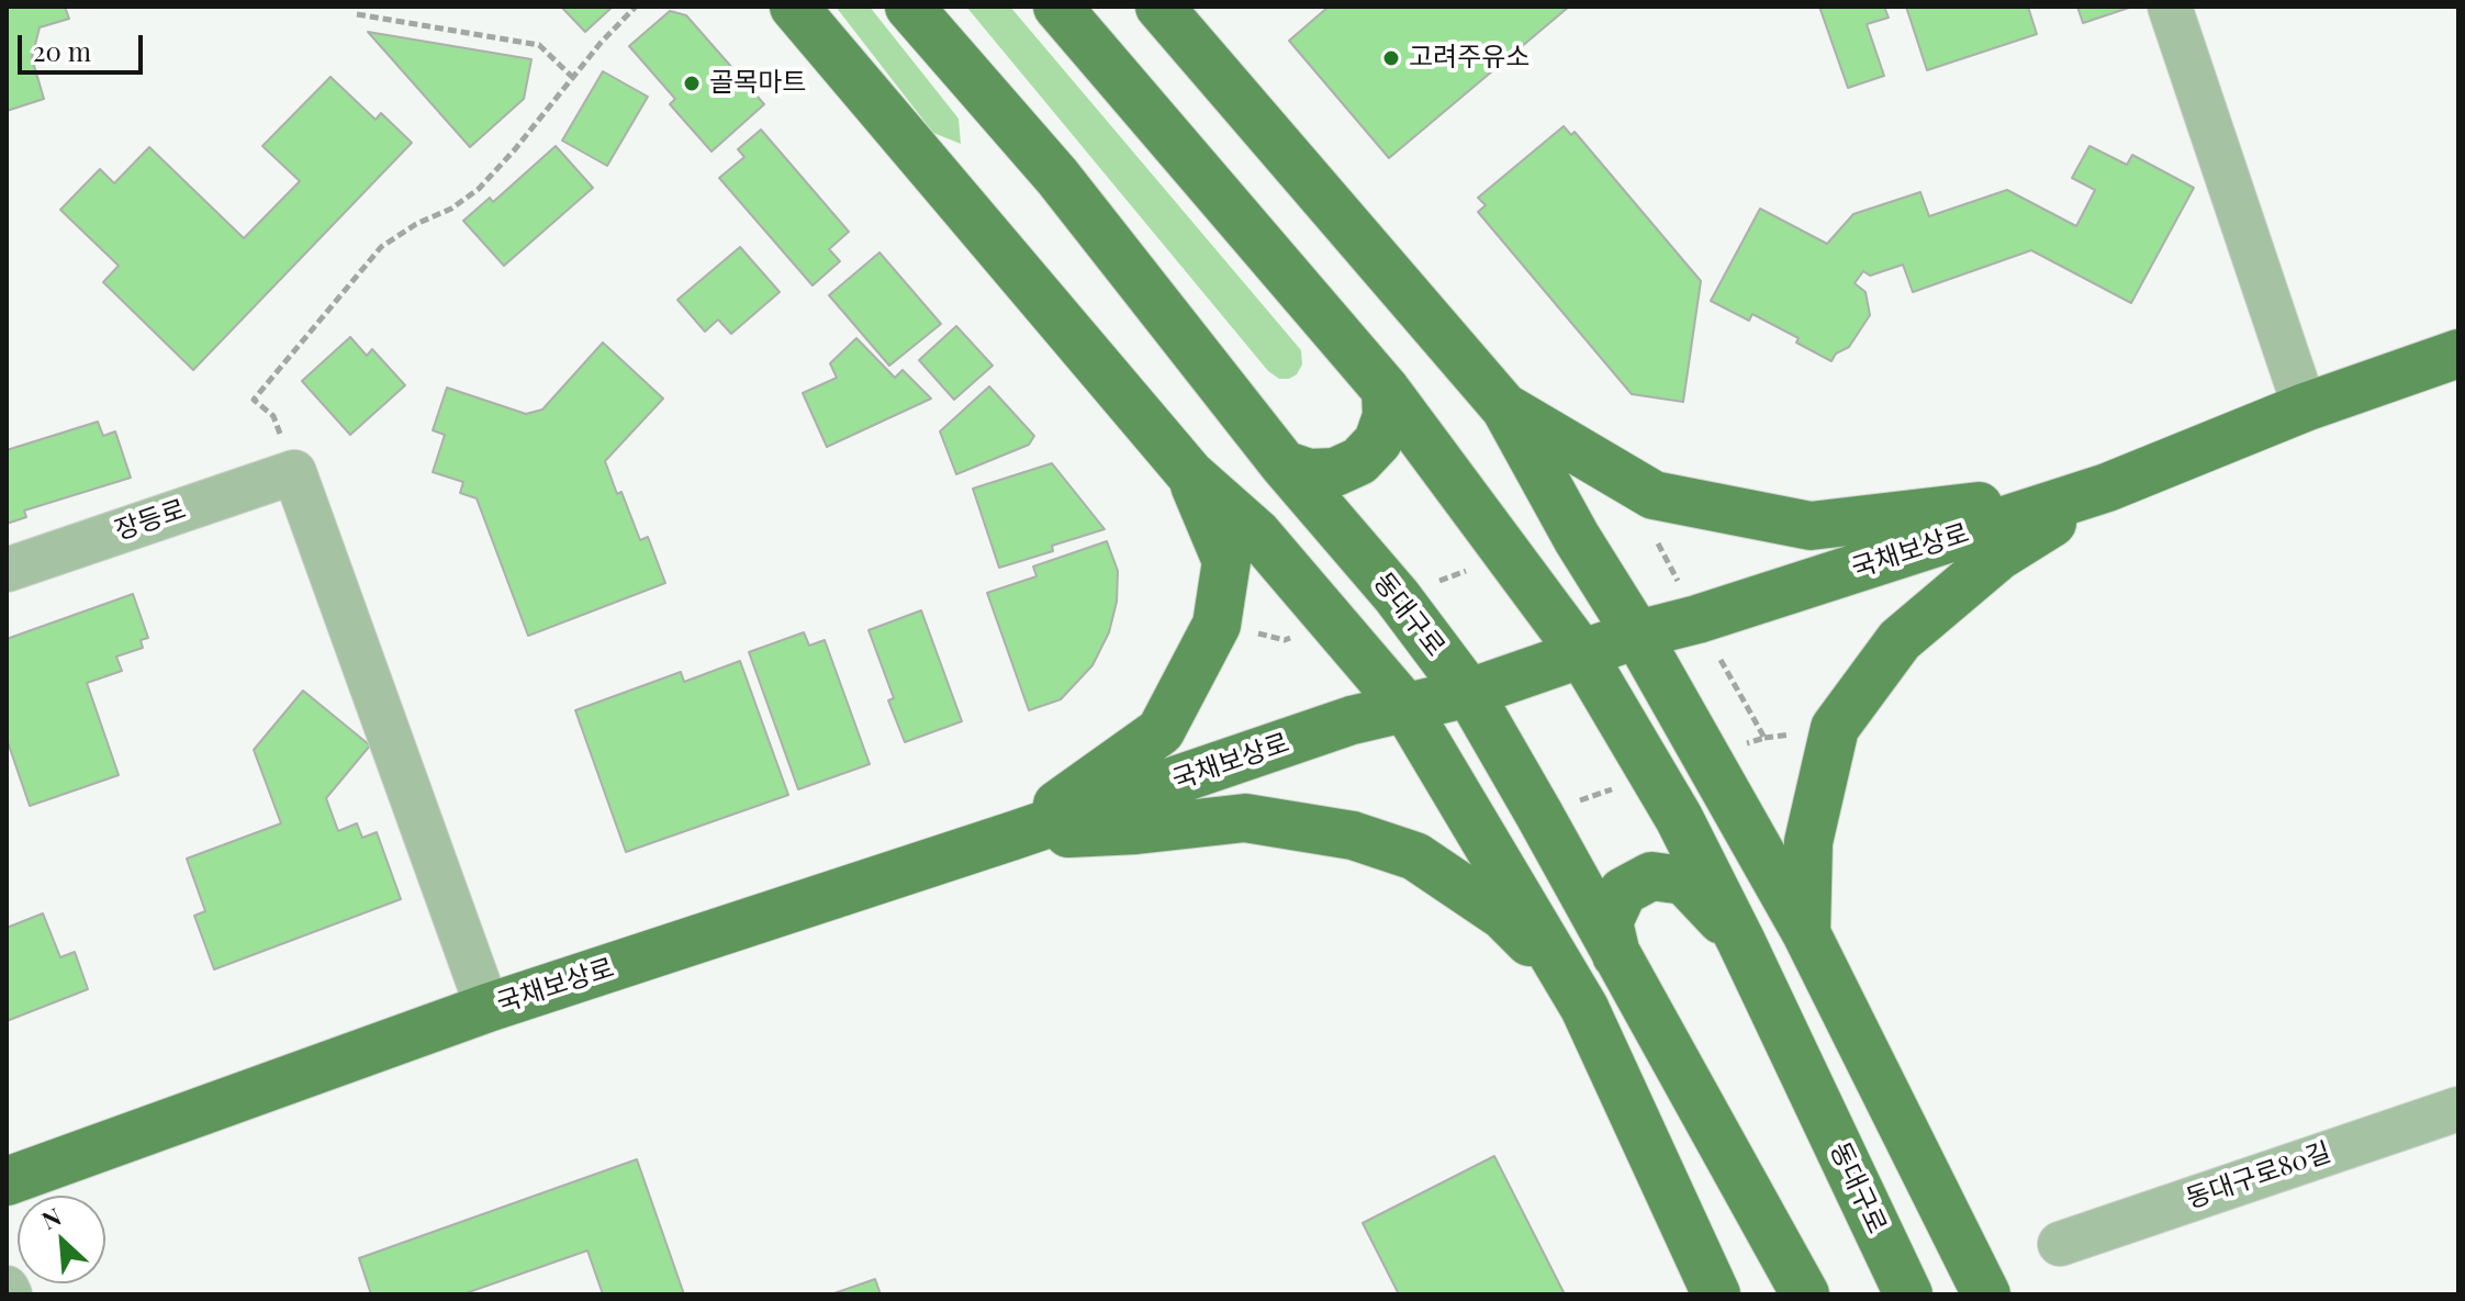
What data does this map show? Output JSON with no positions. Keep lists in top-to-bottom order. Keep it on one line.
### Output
{"streets":{"main road":["국채보상로","동대구로"],"street":["장등로","동대구로80길"]},"crossings":[["국채보상로","동대구로"]],"places":["고려주유소","골목마트"],"scale_bar":"20 m","north":"top left"}
